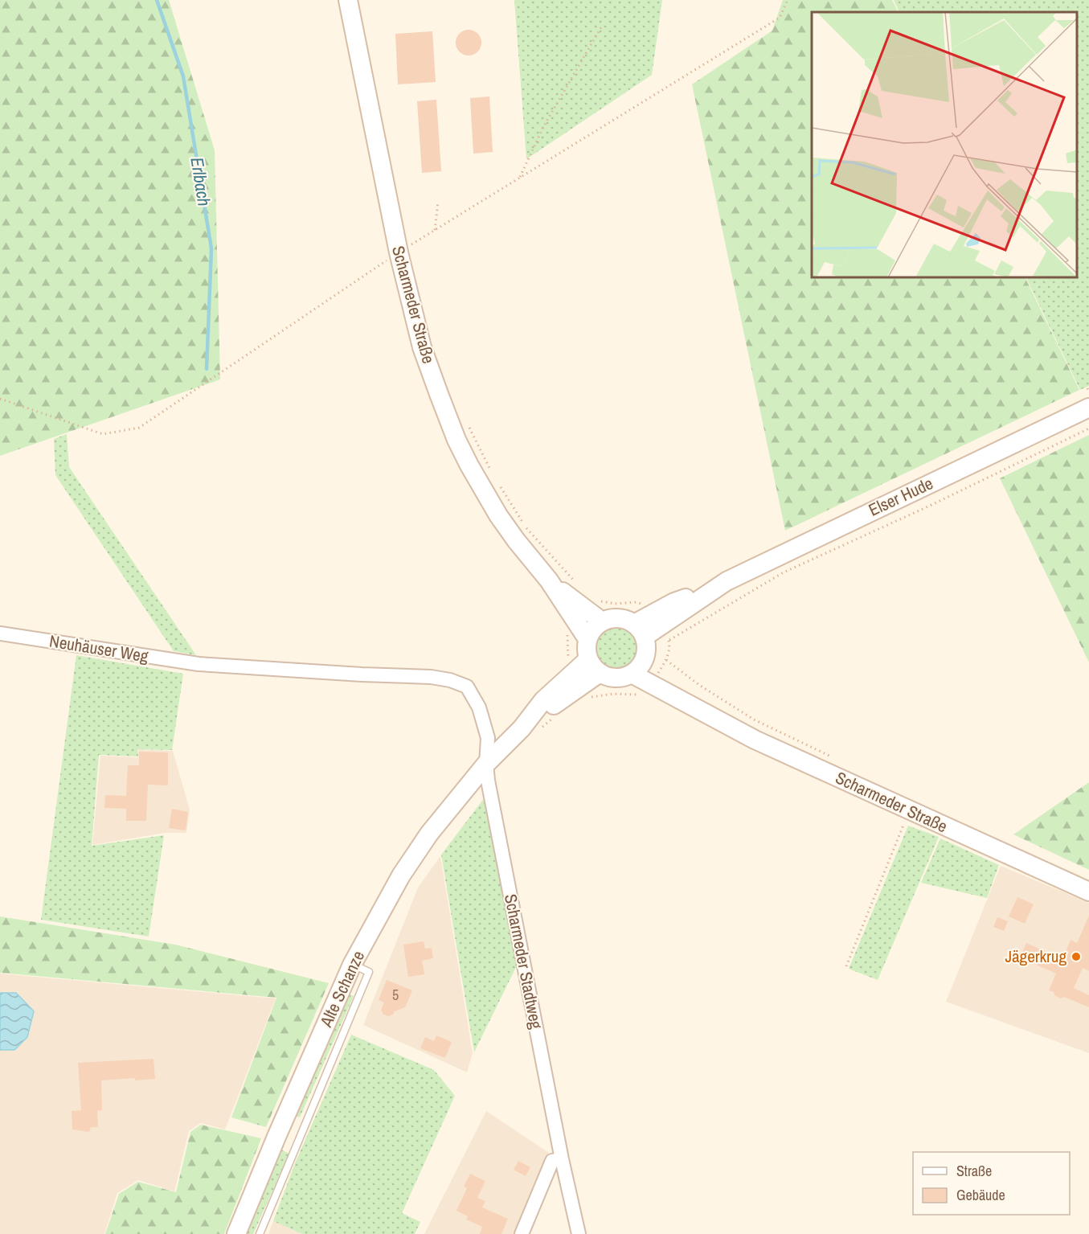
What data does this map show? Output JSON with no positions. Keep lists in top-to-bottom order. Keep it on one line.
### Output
{"streets":{"street":["Scharmeder Straße","Elser Hude","Neuhäuser Weg","Scharmeder Stadtweg","Alte Schanze"]},"crossings":[["Scharmeder Straße","Elser Hude"],["Scharmeder Straße","Alte Schanze"],["Elser Hude","Alte Schanze"],["Neuhäuser Weg","Scharmeder Stadtweg"],["Neuhäuser Weg","Alte Schanze"],["Scharmeder Stadtweg","Alte Schanze"]],"water":["Erlbach"],"places":["Jägerkrug"],"house_numbers":["5"],"legend":["Straße","Gebäude"]}
